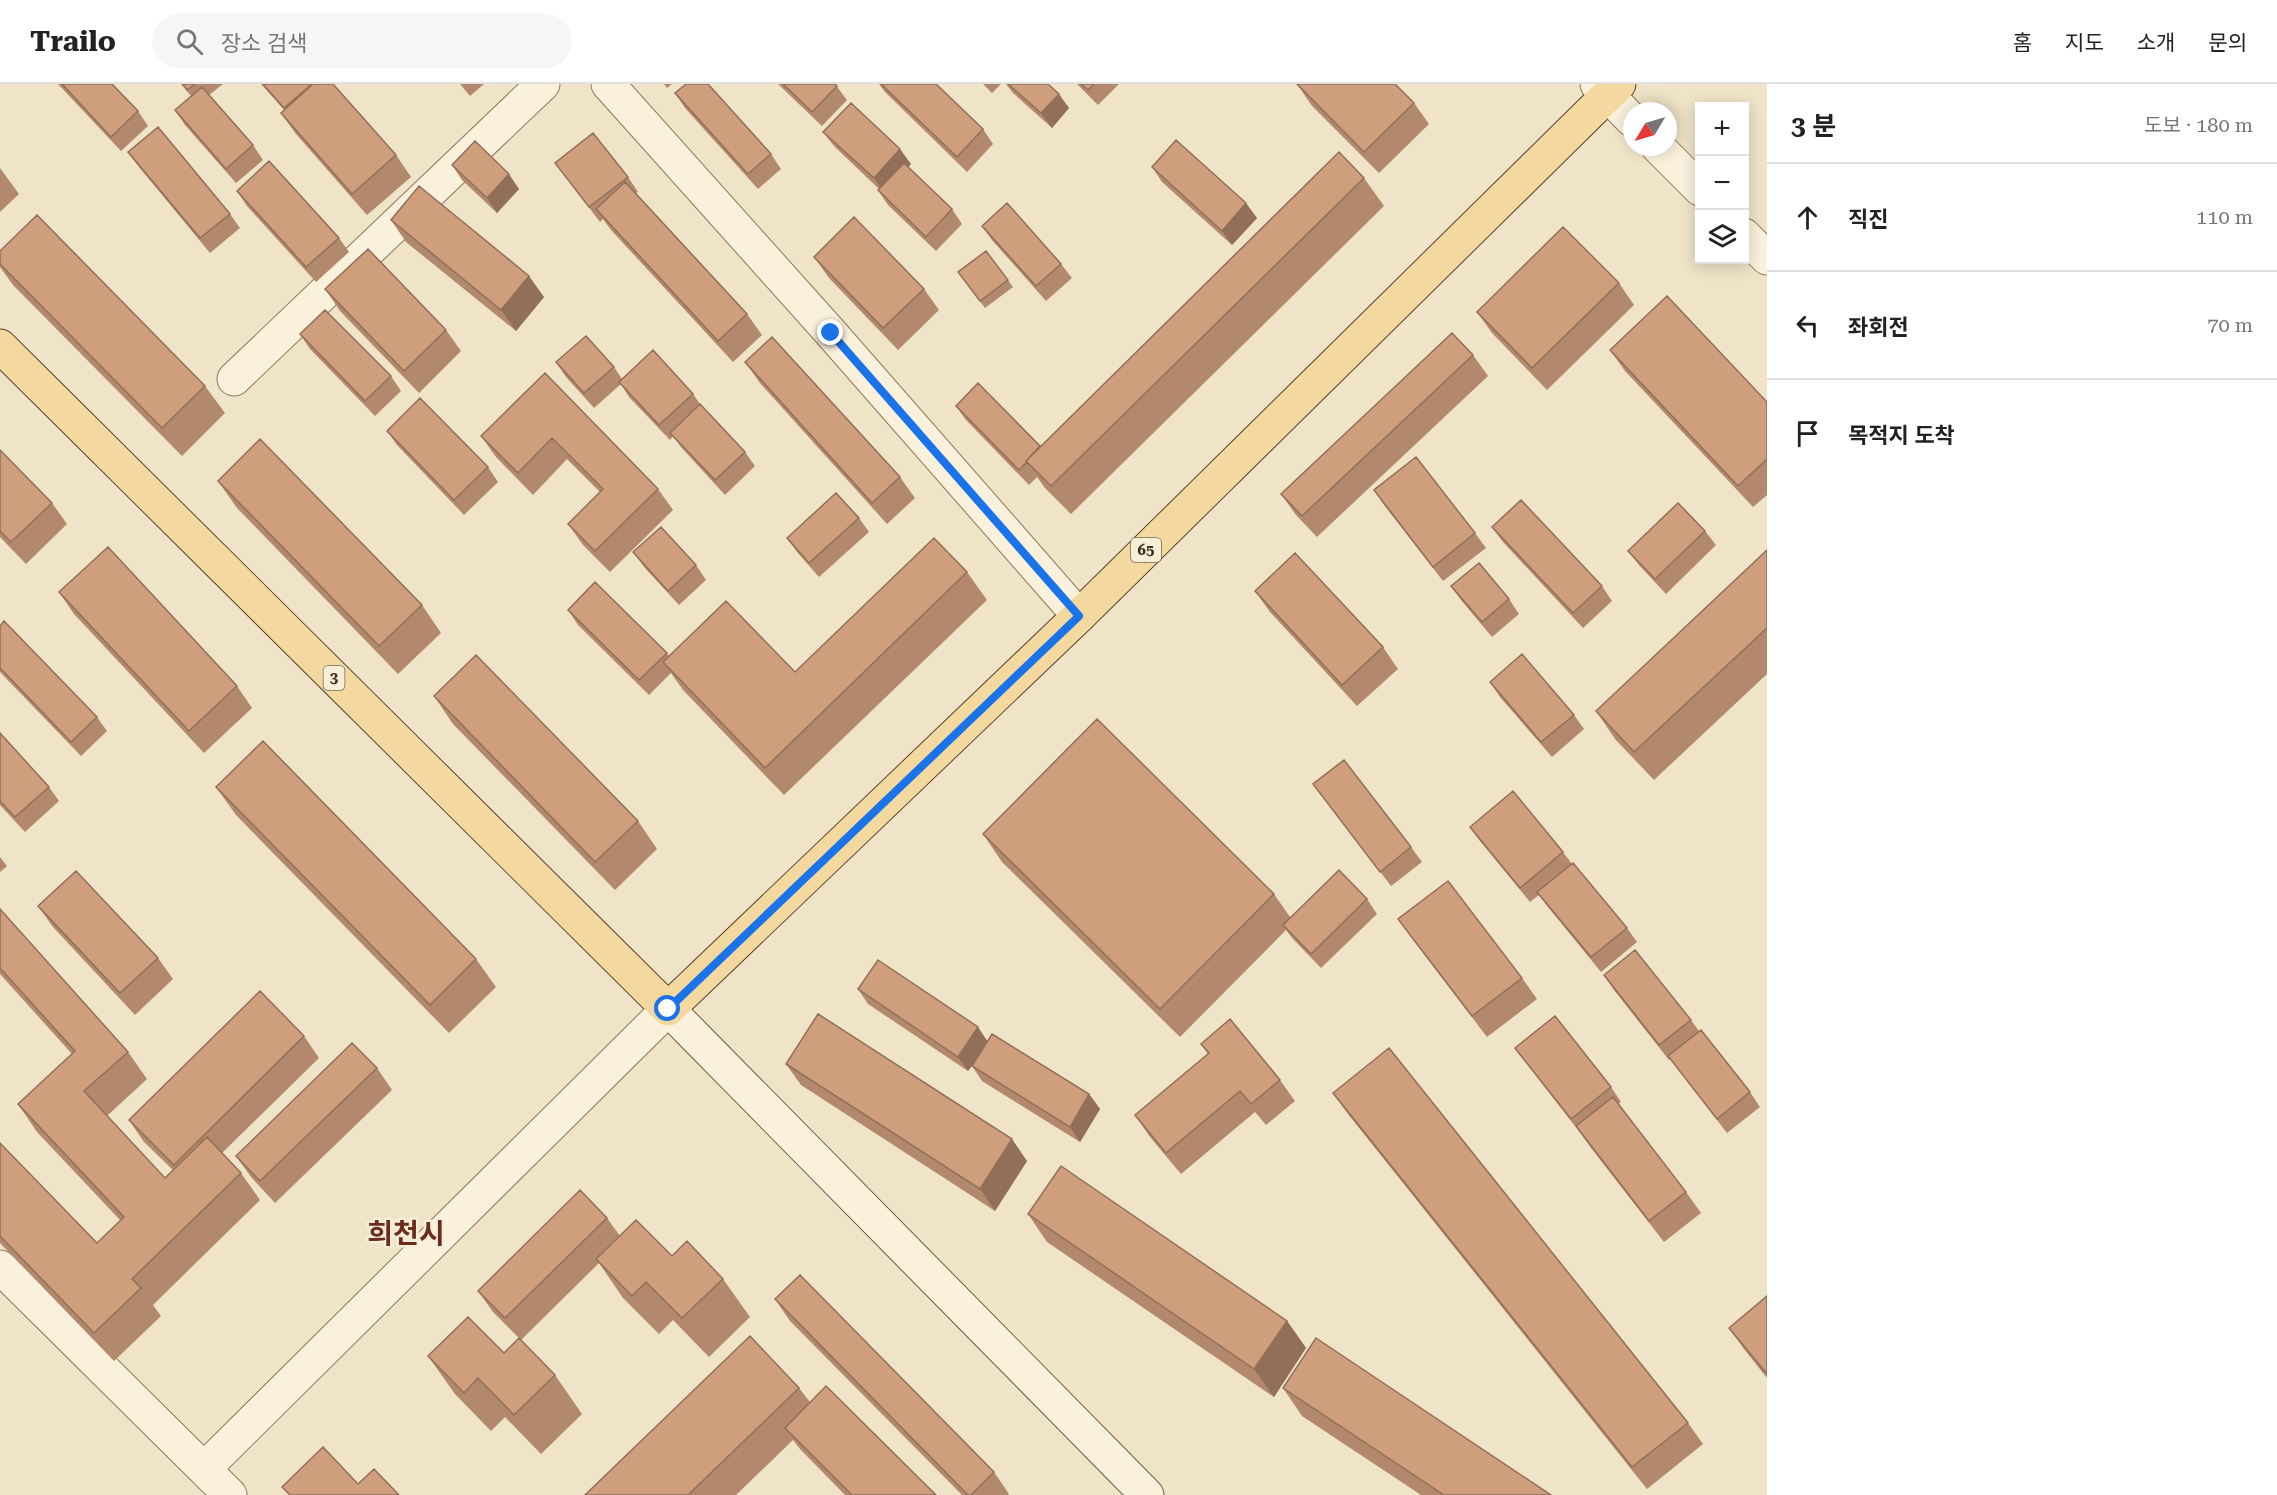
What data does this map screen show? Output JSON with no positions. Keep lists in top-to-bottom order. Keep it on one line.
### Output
{"streets":{"main road":["65","3"]},"crossings":[["65","3"]],"districts":["희천시"],"north":"bottom left","page":{"header":"Trailo","search":"장소 검색","nav":["홈","지도","소개","문의"],"heading":["3 분","도보 · 180 m"],"map_buttons":["+","−"],"list":[["직진","110 m"],["좌회전","70 m"],"목적지 도착"]}}
